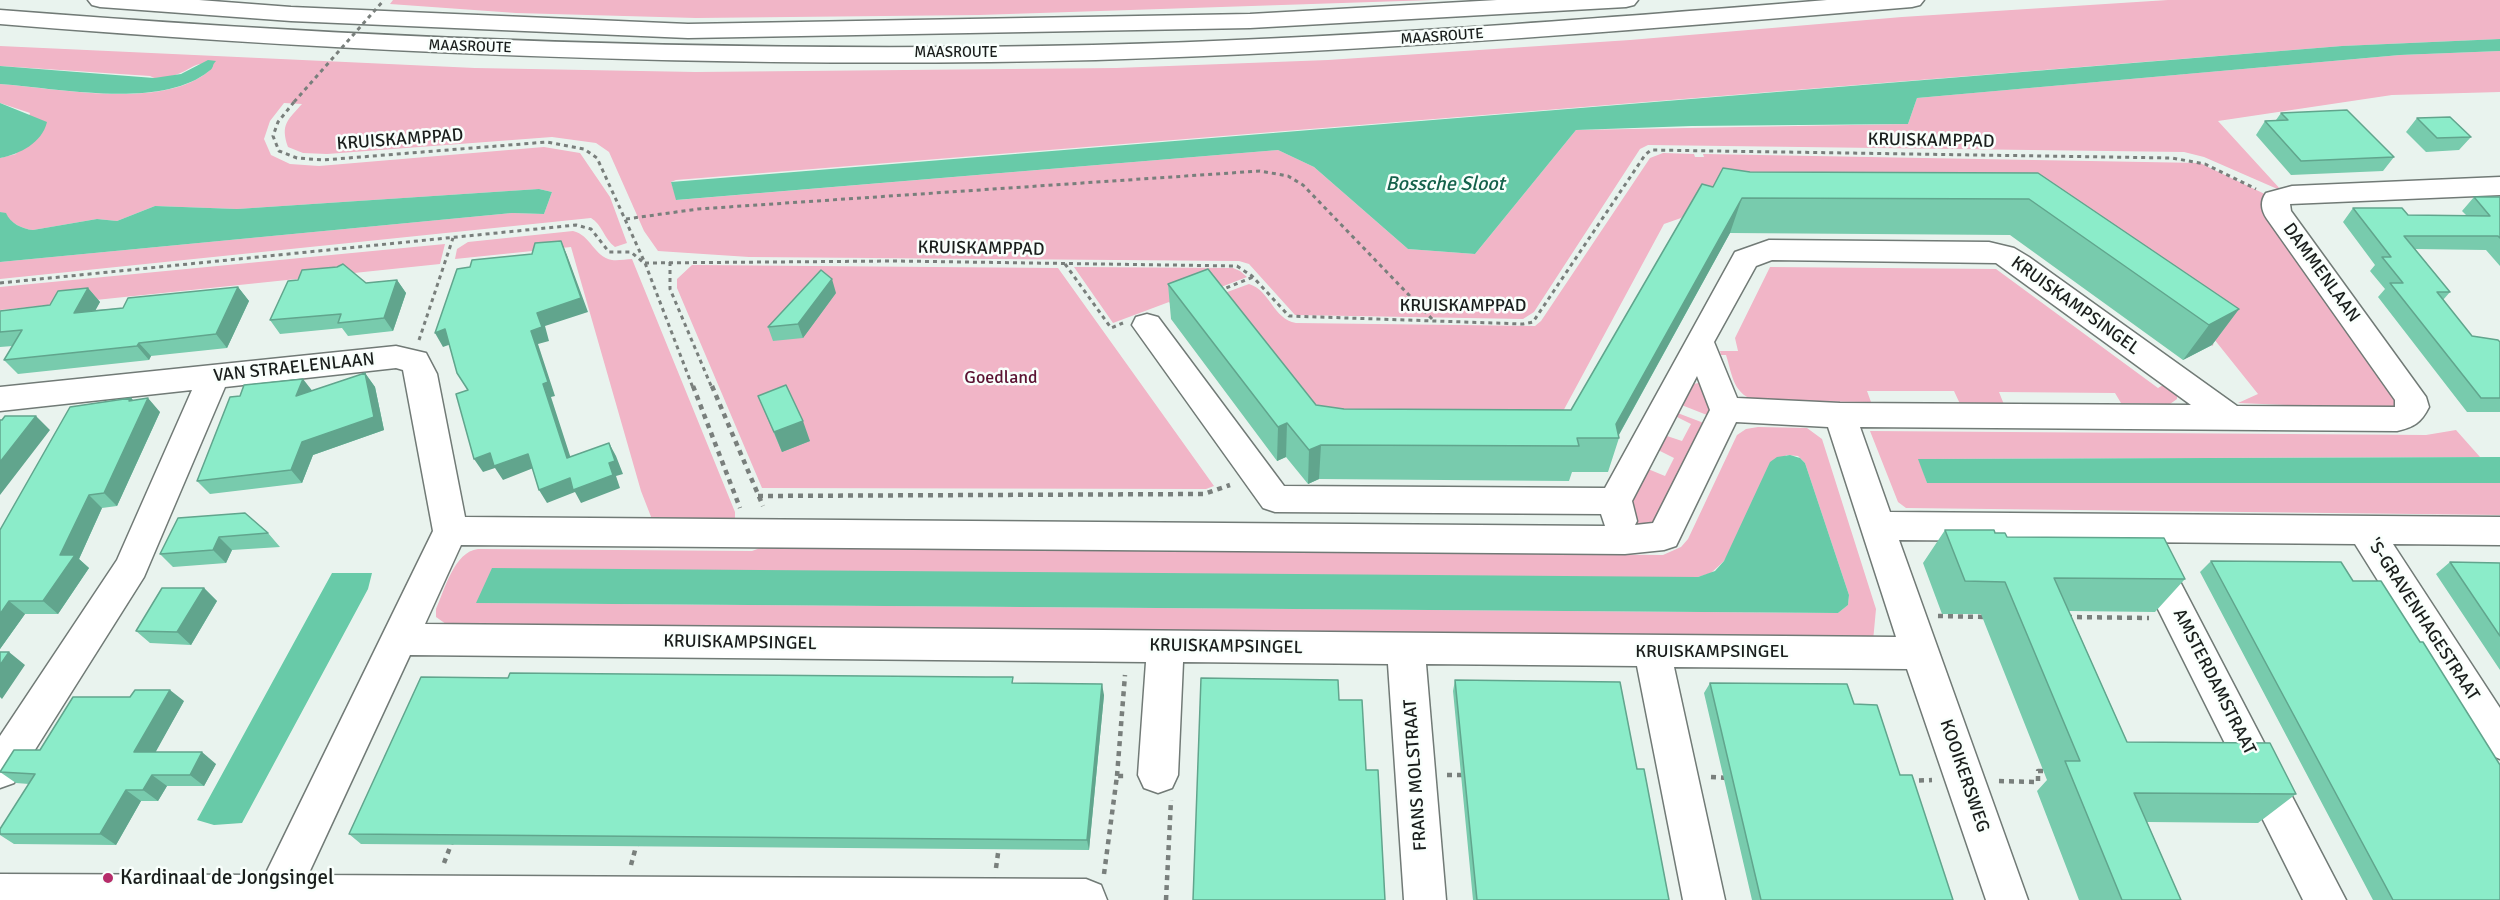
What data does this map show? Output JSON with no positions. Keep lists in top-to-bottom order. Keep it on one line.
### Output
{"streets":{"main road":["MAASROUTE","DAMMENLAAN","KRUISKAMPSINGEL","VAN STRAELENLAAN","'S-GRAVENHAGESTRAAT","AMSTERDAMSTRAAT","FRANS MOLSTRAAT","KOOIKERSWEG"],"path":["KRUISKAMPPAD"]},"crossings":[["KRUISKAMPPAD","DAMMENLAAN"],["DAMMENLAAN","KRUISKAMPSINGEL"],["KRUISKAMPSINGEL","FRANS MOLSTRAAT"],["KRUISKAMPSINGEL","KOOIKERSWEG"]],"water":["Bossche Sloot"],"parks":["Goedland"],"places":["Kardinaal de Jongsingel"]}
